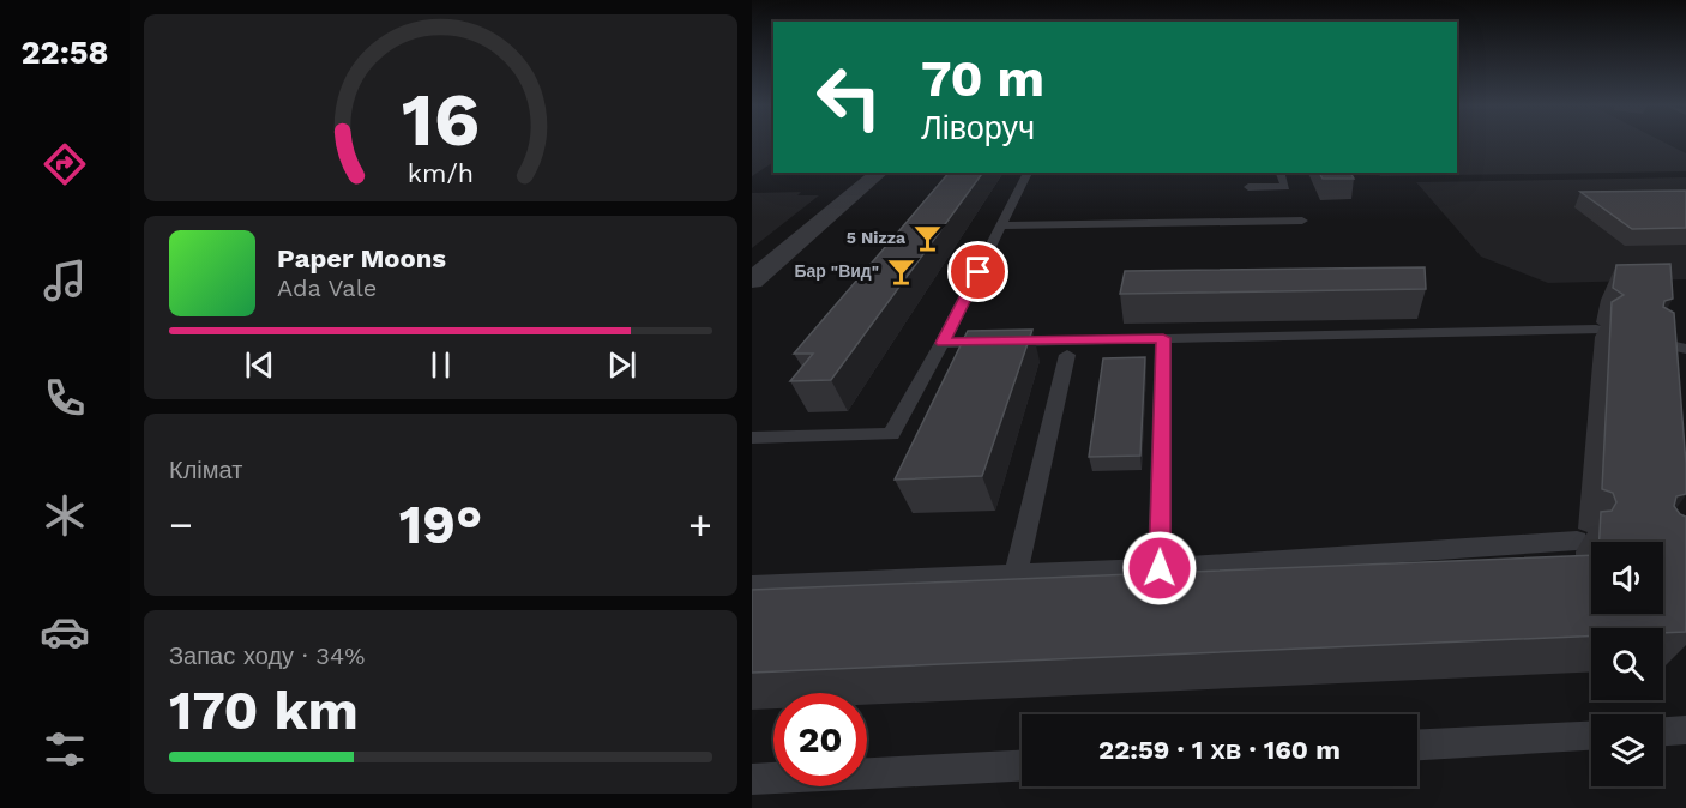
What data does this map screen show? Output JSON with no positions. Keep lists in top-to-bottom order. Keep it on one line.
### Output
{"places":{"bar":["5 Nizza","Бар \"Вид\""]},"page":{"tabs":"22:58","turn":["70 m","Ліворуч"],"song":["Paper Moons","Ada Vale"],"tile":["Клімат",["Запас ходу · 34%","170 km"]],"heat":["−","19°","+"],"limit":"20","trip":"22:59 · 1 хв · 160 m","gauge":["16","km/h"]}}
